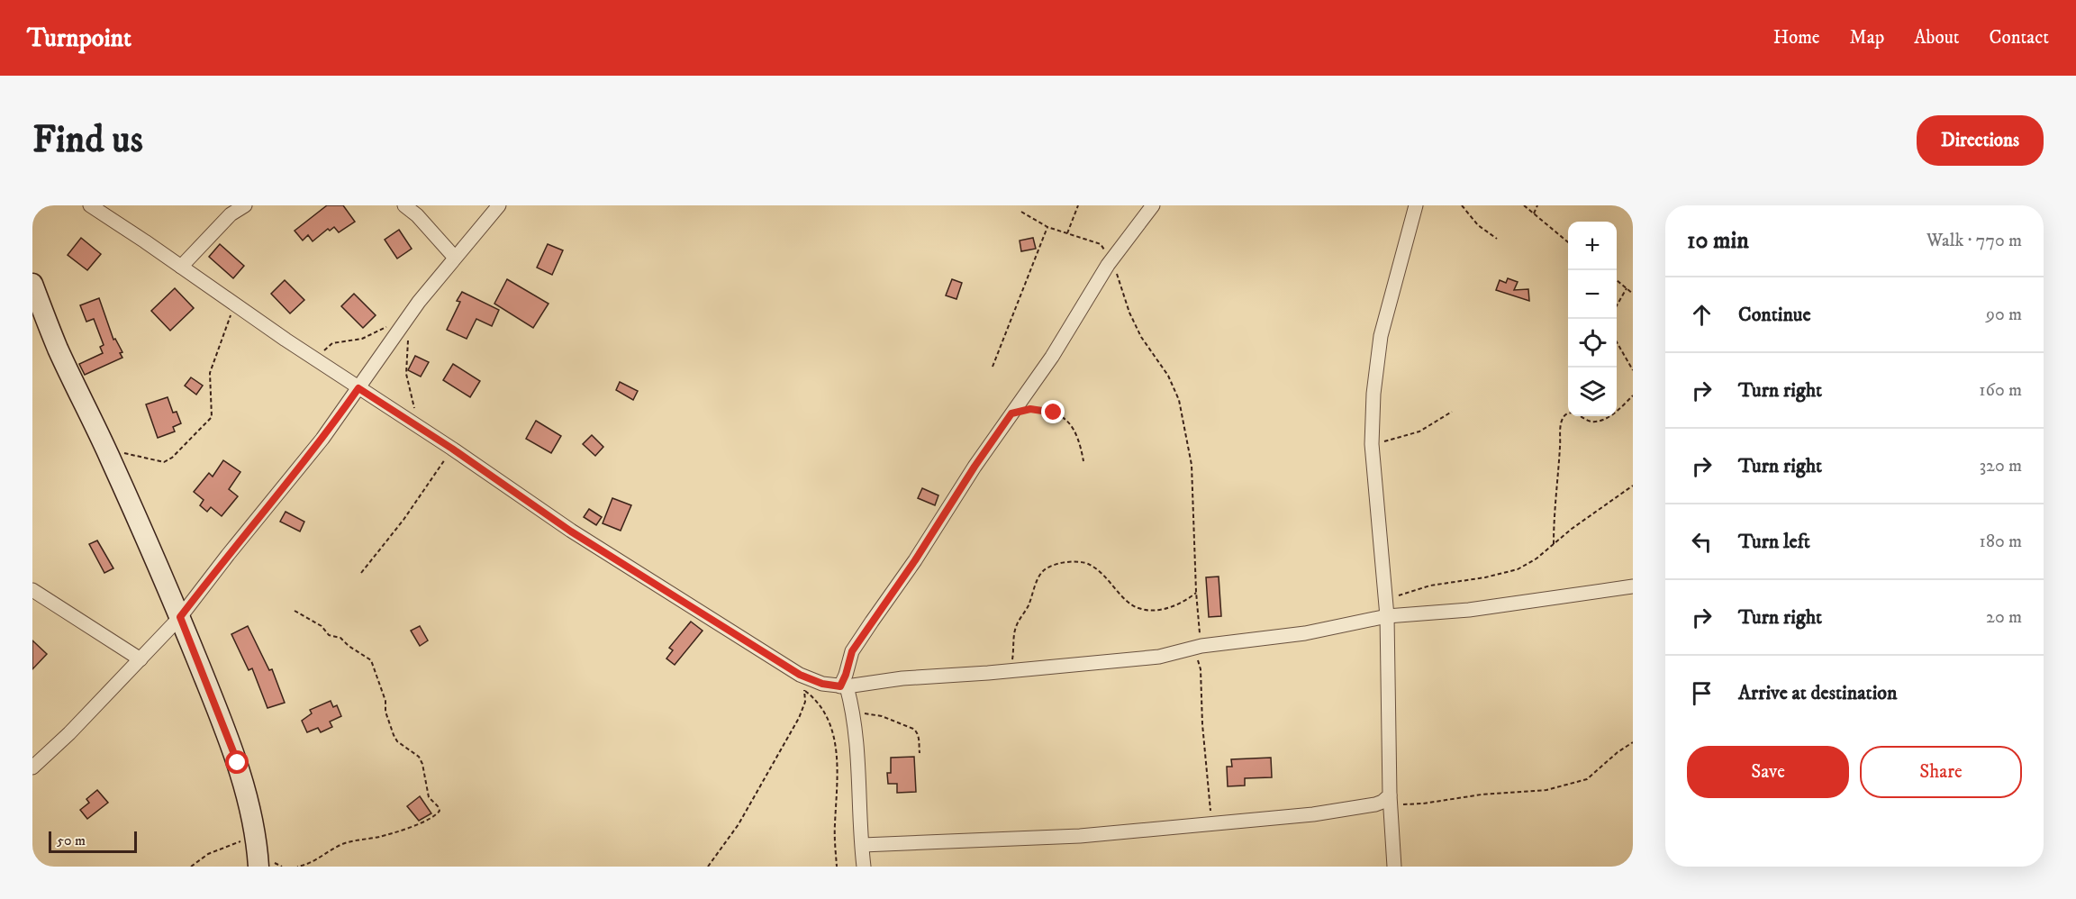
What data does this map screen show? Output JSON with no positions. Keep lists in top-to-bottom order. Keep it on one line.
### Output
{"scale_bar":"50 m","page":{"header":"Turnpoint","nav":["Home","Map","About","Contact"],"buttons":["Directions",["Save","Share"]],"title":"Find us","heading":["10 min","Walk · 770 m"],"map_buttons":["+","−"],"list":[["Continue","90 m"],["Turn right","160 m"],["Turn right","320 m"],["Turn left","180 m"],["Turn right","20 m"],"Arrive at destination"],"scale":"50 m"}}
